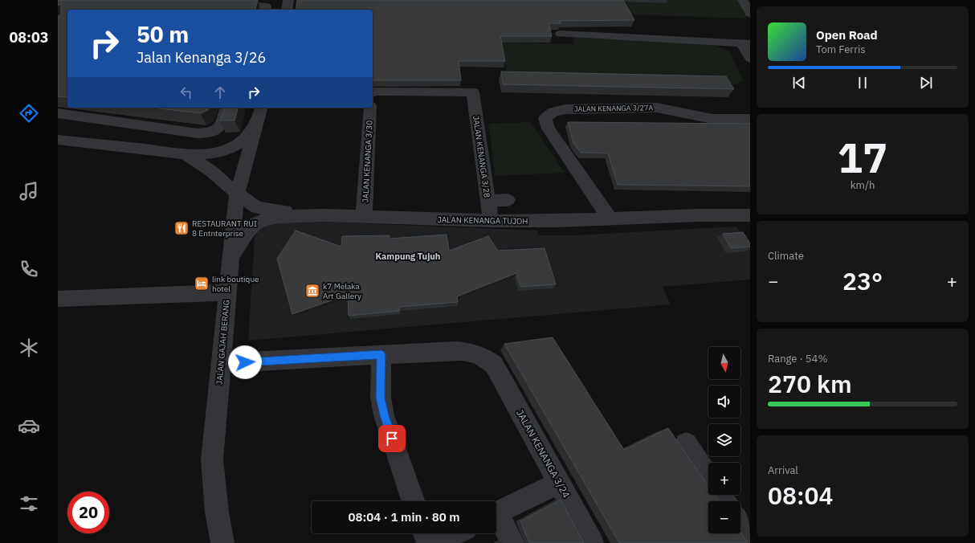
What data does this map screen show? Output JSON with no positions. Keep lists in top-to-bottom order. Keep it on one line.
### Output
{"streets":{"street":["JALAN KENANGA 3/27A","JALAN KENANGA 3/28","JALAN KENANGA 3/30","JALAN KENANGA TUJOH","JALAN GAJAH BERANG","JALAN KENANGA 3/24"]},"crossings":[["JALAN KENANGA 3/27A","JALAN KENANGA TUJOH"],["JALAN KENANGA 3/28","JALAN KENANGA TUJOH"],["JALAN KENANGA 3/30","JALAN KENANGA TUJOH"],["JALAN KENANGA TUJOH","JALAN GAJAH BERANG"]],"districts":["Kampung Tujuh"],"places":{"restaurant":["RESTAURANT RUI 8 Entnterprise"],"hotel":["link boutique hotel"],"museum":["k7 Melaka Art Gallery"]},"north":"bottom","page":{"tabs":"08:03","turn":["50 m","Jalan Kenanga 3/26"],"song":["Open Road","Tom Ferris"],"tile":[["17","km/h"],"Climate",["Range · 54%","270 km"],["Arrival","08:04"]],"heat":["−","23°","+"],"map_buttons":["+","−"],"limit":"20","trip":"08:04 · 1 min · 80 m"}}
